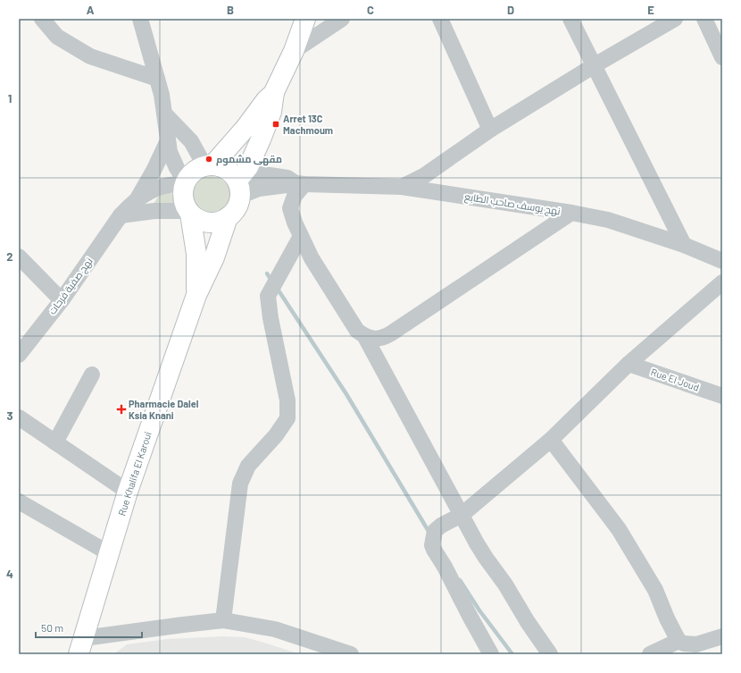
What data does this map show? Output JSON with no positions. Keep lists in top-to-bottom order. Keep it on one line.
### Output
{"streets":{"main road":["Rue Khalifa El Karoui"],"street":["نهج يوسف صاحب الطابع","نهج صفية فرحات","Rue El Joud"]},"crossings":[["نهج يوسف صاحب الطابع","نهج صفية فرحات"],["نهج يوسف صاحب الطابع","Rue Khalifa El Karoui"],["نهج صفية فرحات","Rue Khalifa El Karoui"]],"places":{"transit":["Arret 13C Machmoum"],"other":["مقهى مشموم"],"health":["Pharmacie Dalel Ksia Knani"]},"scale_bar":"50 m","grid":{"columns":["A","B","C","D","E"],"rows":["1","2","3","4"]}}
